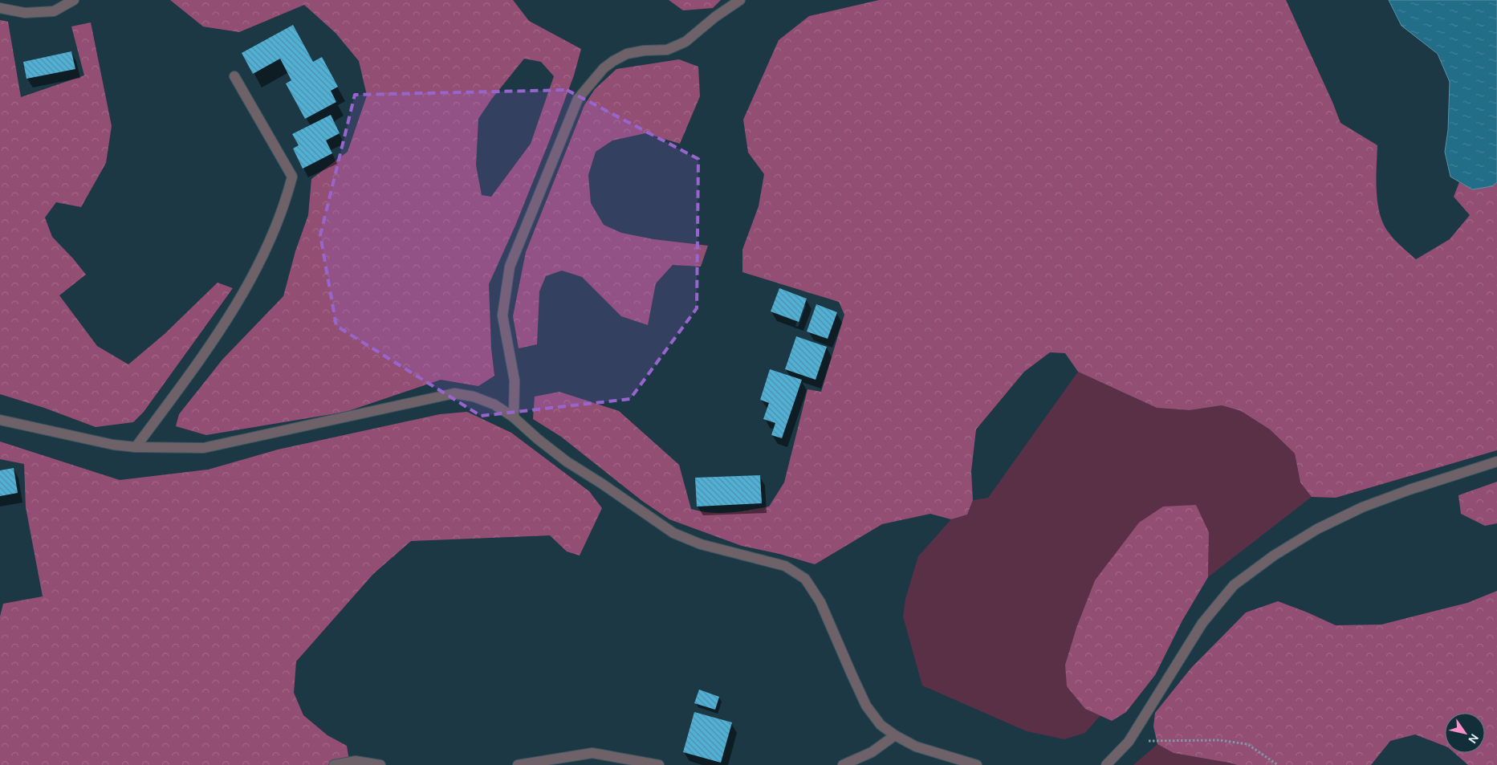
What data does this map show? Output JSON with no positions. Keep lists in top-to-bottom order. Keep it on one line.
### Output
{"north":"bottom right"}
